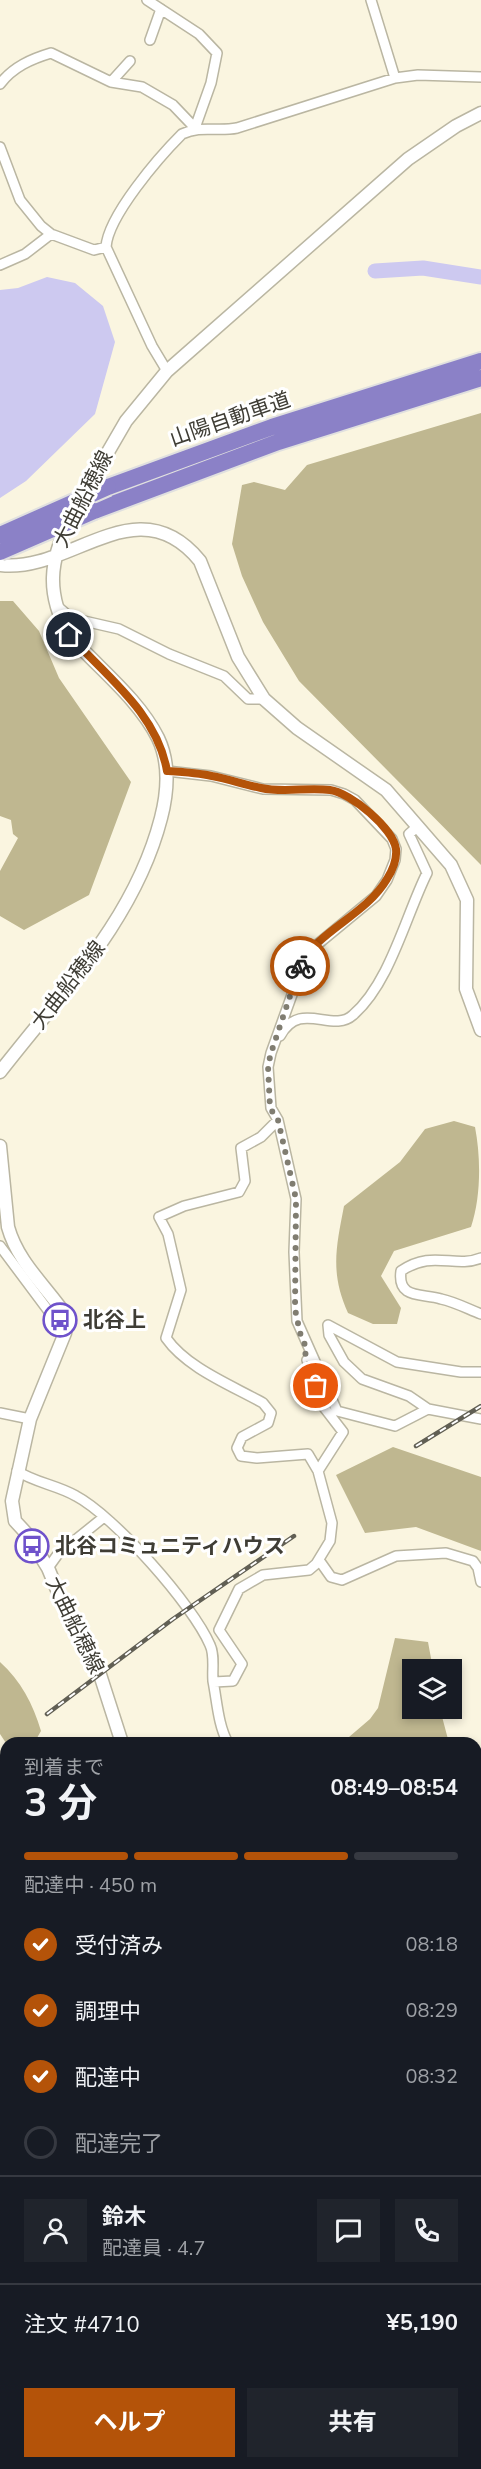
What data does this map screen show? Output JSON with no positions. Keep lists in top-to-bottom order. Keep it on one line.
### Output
{"streets":{"highway":["山陽自動車道"],"main road":["大曲船穂線"]},"places":{"bus stop":["北谷上","北谷コミュニティハウス"]},"page":{"heading":["3 分","到着まで","08:49–08:54"],"panel":["鈴木","配達員 · 4.7","注文 #4710","¥5,190"],"bar":"配達中 · 450 m","list":[["受付済み","08:18"],["調理中","08:29"],["配達中","08:32"],"配達完了"],"buttons":["ヘルプ","共有"]}}
